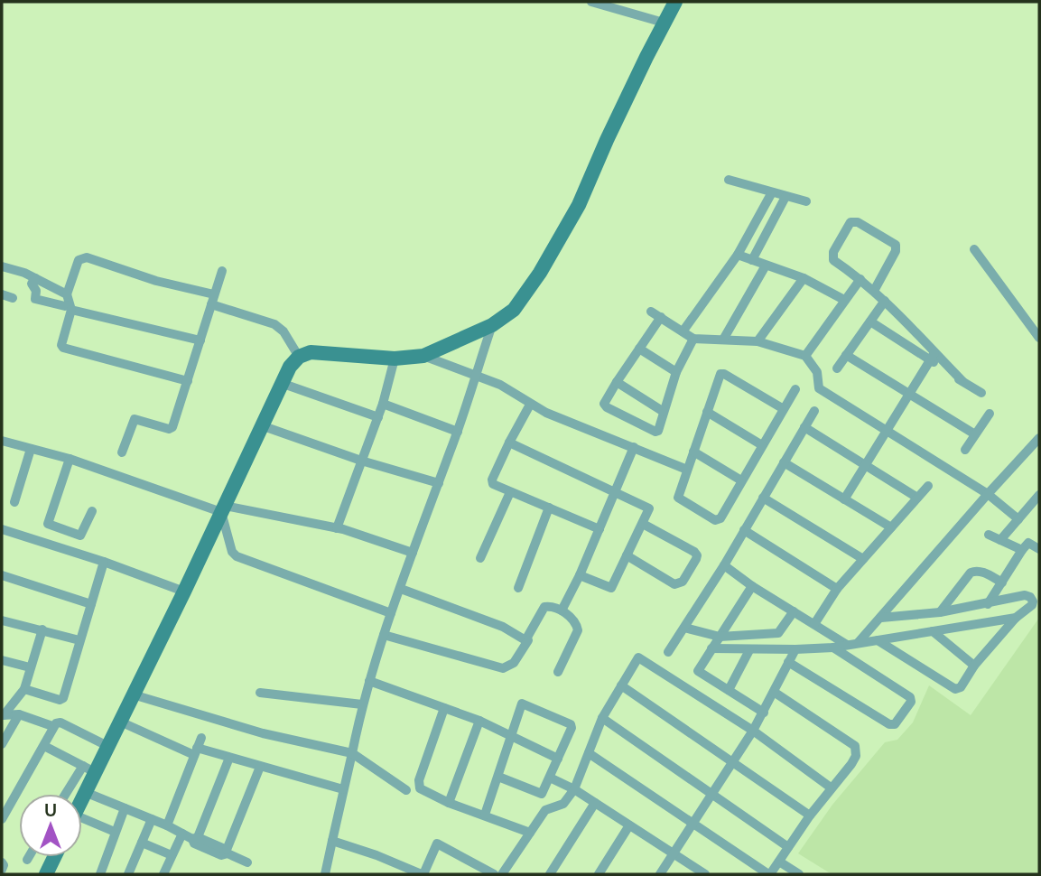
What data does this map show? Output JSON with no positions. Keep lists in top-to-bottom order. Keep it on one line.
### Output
{"north":"top"}
